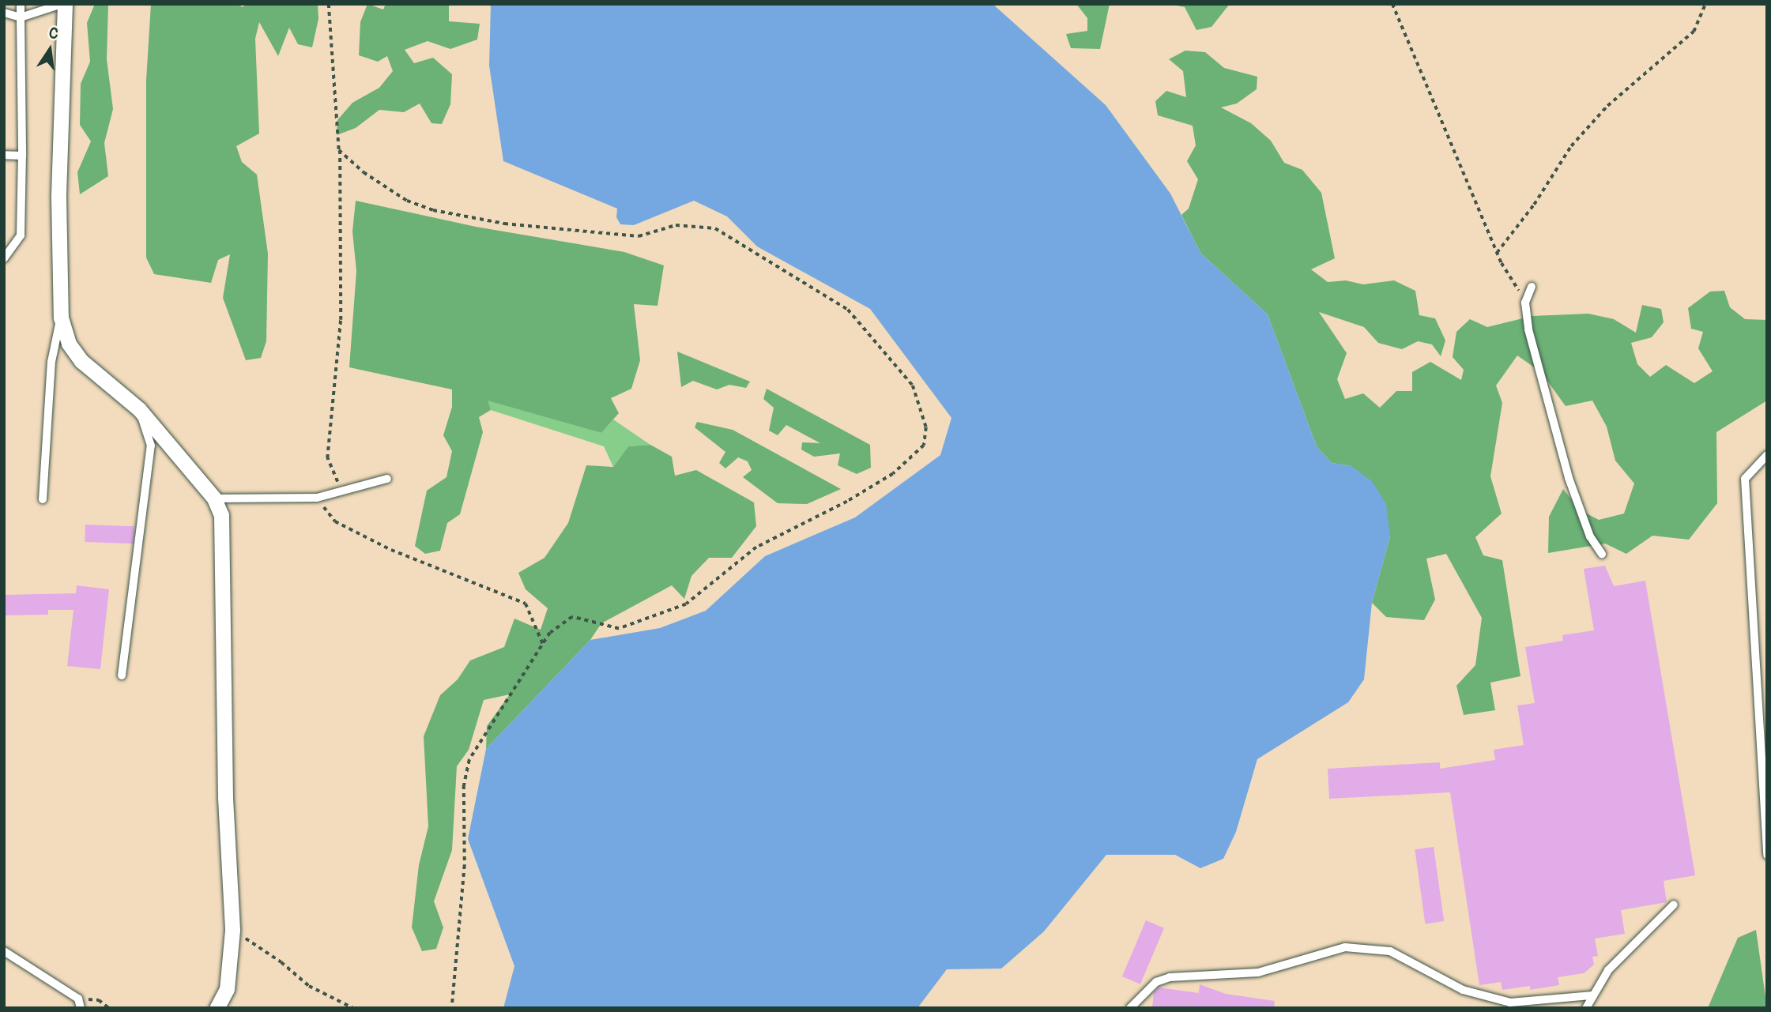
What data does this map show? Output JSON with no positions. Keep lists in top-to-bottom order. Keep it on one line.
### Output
{"north":"top"}
